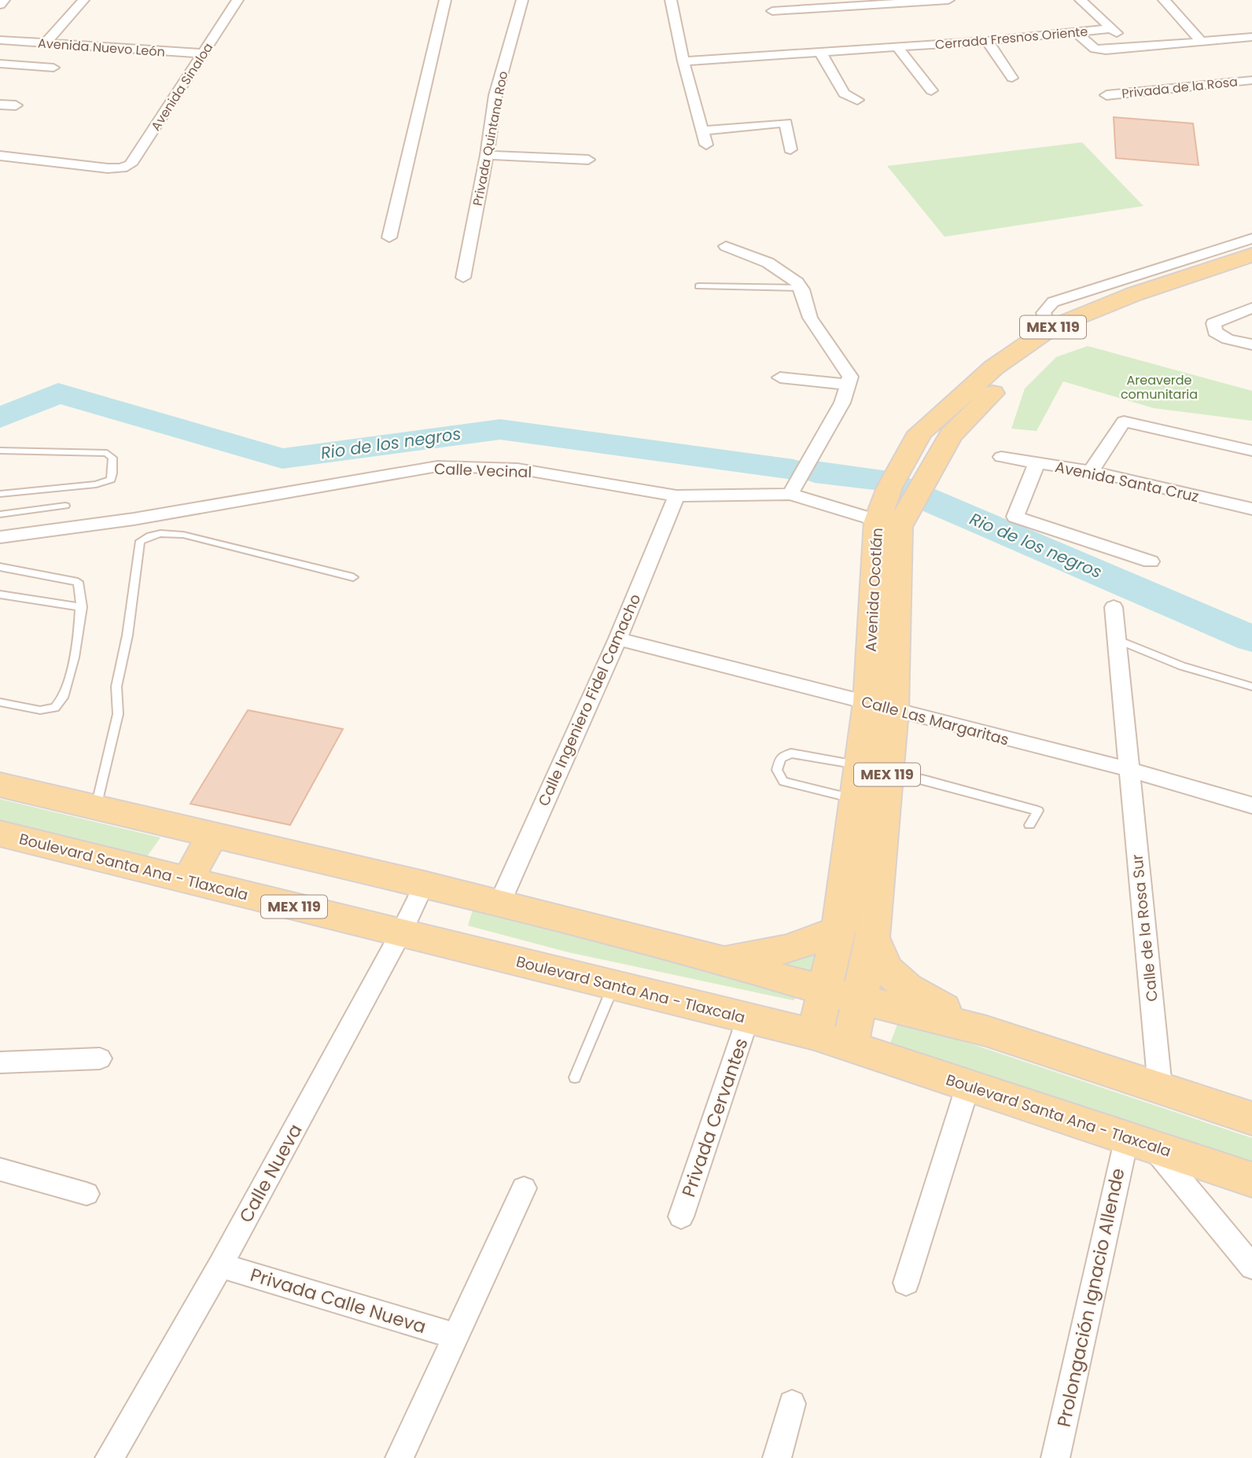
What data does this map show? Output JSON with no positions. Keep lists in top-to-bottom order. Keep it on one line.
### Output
{"streets":{"main road":["MEX 119","Avenida Ocotlán","Boulevard Santa Ana - Tlaxcala"],"street":["Cerrada Fresnos Oriente","Avenida Nuevo León","Avenida Sinaloa","Privada de la Rosa","Privada Quintana Roo","Calle Vecinal","Avenida Santa Cruz","Calle Ingeniero Fidel Camacho","Calle Las Margaritas","Calle de la Rosa Sur","Privada Cervantes","Calle Nueva","Prolongación Ignacio Allende","Privada Calle Nueva"]},"crossings":[["Avenida Nuevo León","Avenida Sinaloa"],["Calle Vecinal","Avenida Ocotlán"],["Calle Vecinal","Calle Ingeniero Fidel Camacho"],["Avenida Ocotlán","Calle Las Margaritas"],["Avenida Ocotlán","Boulevard Santa Ana - Tlaxcala"],["Calle Ingeniero Fidel Camacho","Calle Las Margaritas"],["Calle Las Margaritas","Calle de la Rosa Sur"],["Boulevard Santa Ana - Tlaxcala","Privada Cervantes"],["Boulevard Santa Ana - Tlaxcala","Calle Nueva"],["Boulevard Santa Ana - Tlaxcala","Prolongación Ignacio Allende"],["Calle Nueva","Privada Calle Nueva"]],"water":["Rio de los negros"],"parks":["Areaverde comunitaria"]}
